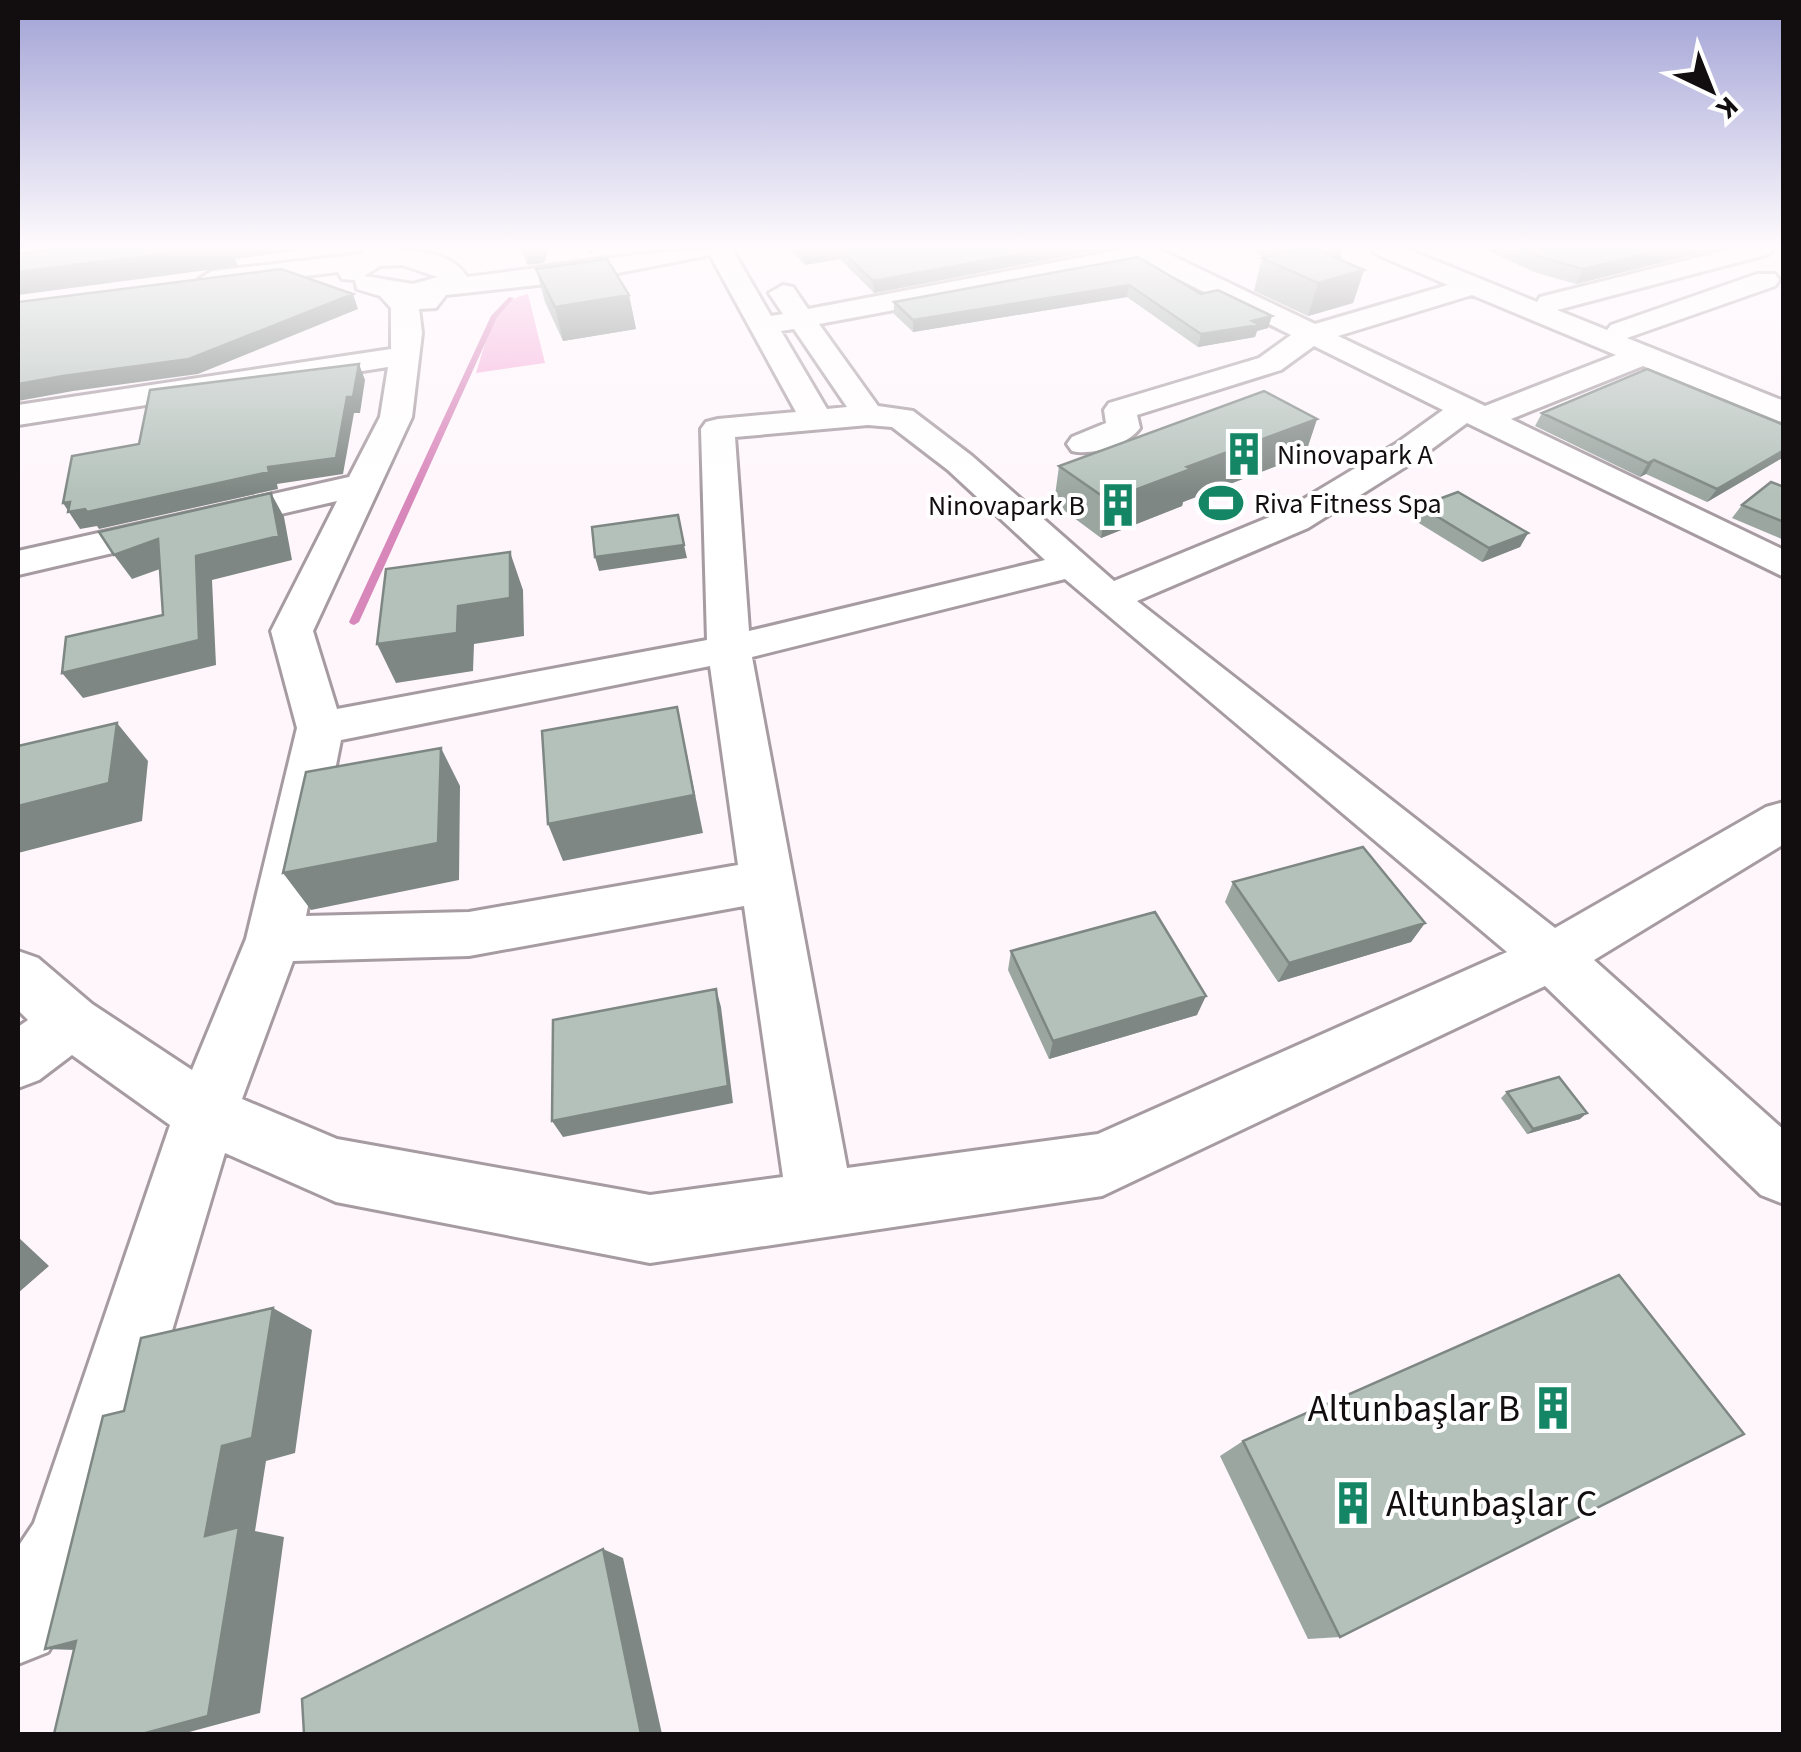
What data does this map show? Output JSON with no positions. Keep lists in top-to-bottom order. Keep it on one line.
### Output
{"places":{"building":["Ninovapark A","Ninovapark B","Altunbaşlar B","Altunbaşlar C"],"sports":["Riva Fitness Spa"]},"north":"bottom right"}
